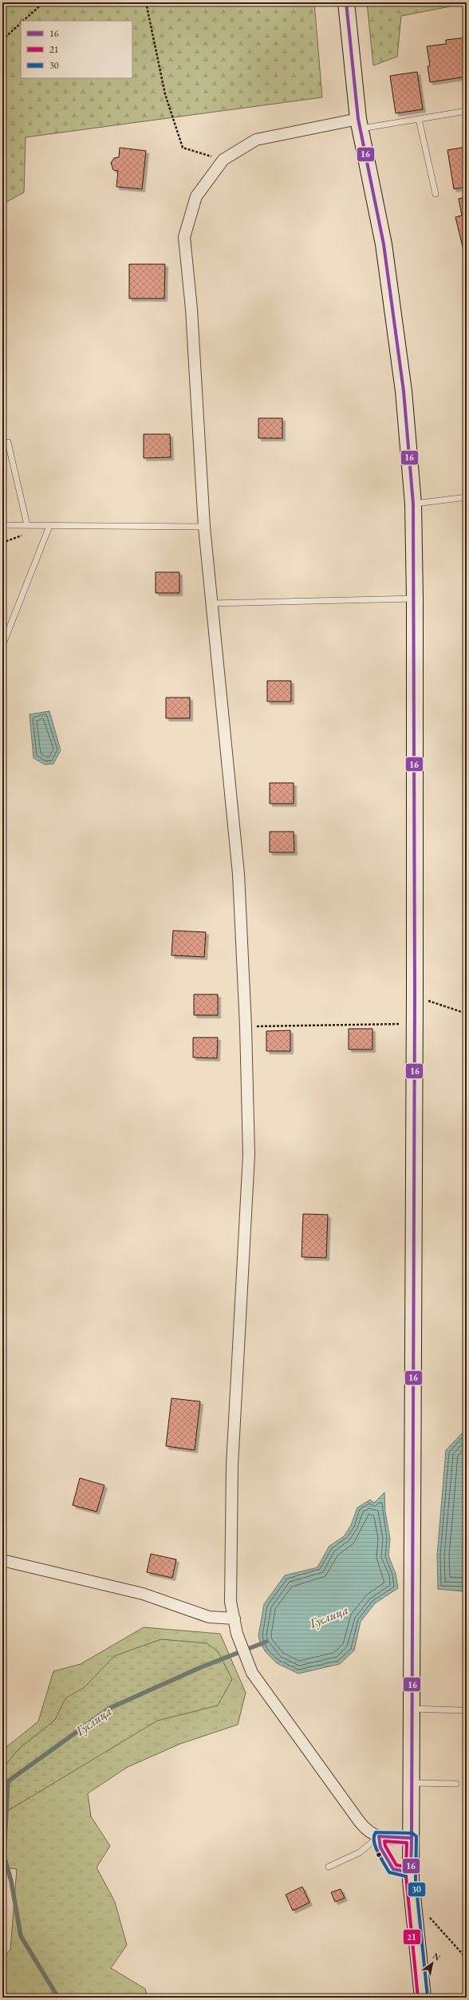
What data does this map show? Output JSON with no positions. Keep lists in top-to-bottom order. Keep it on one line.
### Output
{"water":["Гуслица"],"lines":["transit line 16","transit line 30","transit line 21"],"legend":["16","21","30"],"north":"top right"}
